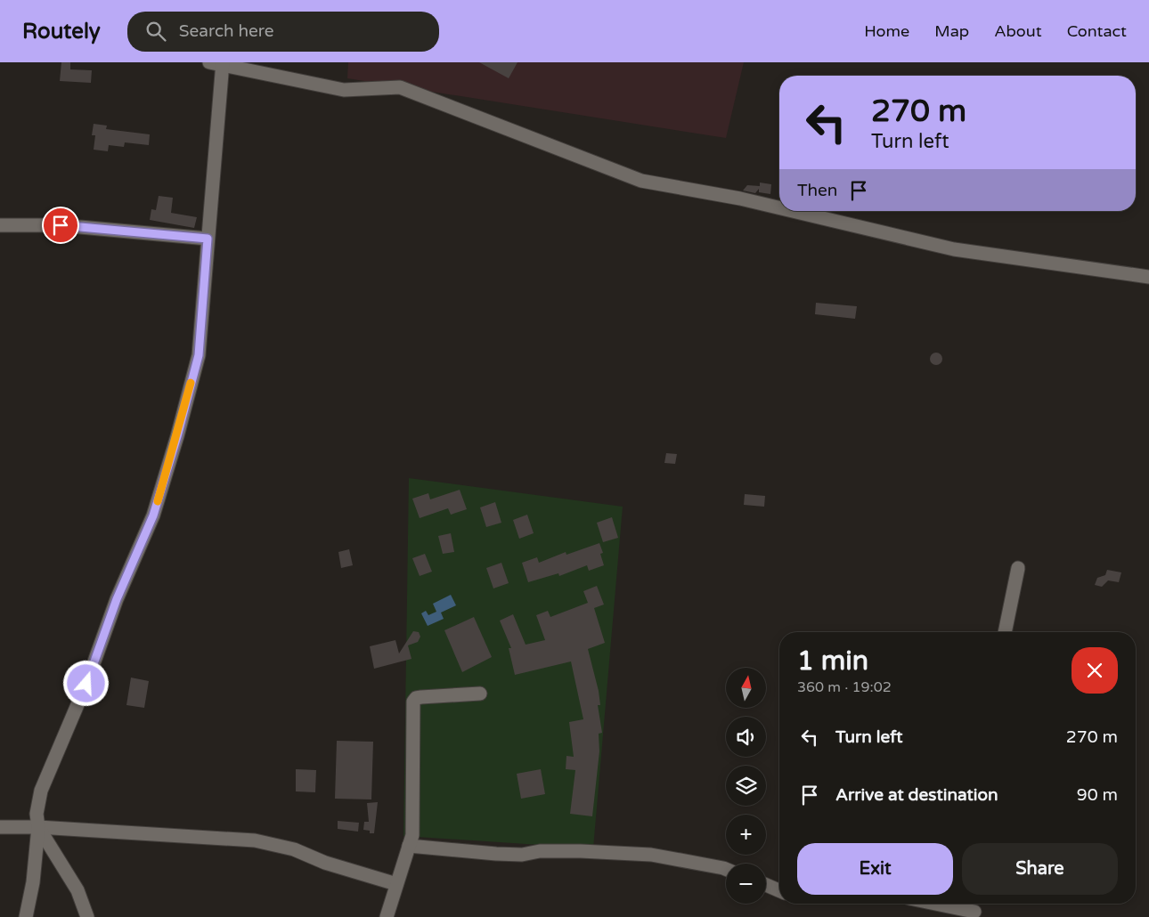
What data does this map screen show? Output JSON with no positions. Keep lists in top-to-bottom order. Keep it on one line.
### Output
{"north":"top","page":{"header":"Routely","search":"Search here","nav":["Home","Map","About","Contact"],"turn":["270 m","Turn left"],"then":"Then","heading":["1 min","360 m · 19:02"],"map_buttons":["+","−"],"list":[{"name":"Turn left","value":"270 m"},{"name":"Arrive at destination","value":"90 m"}],"buttons":["Exit","Share"]}}
